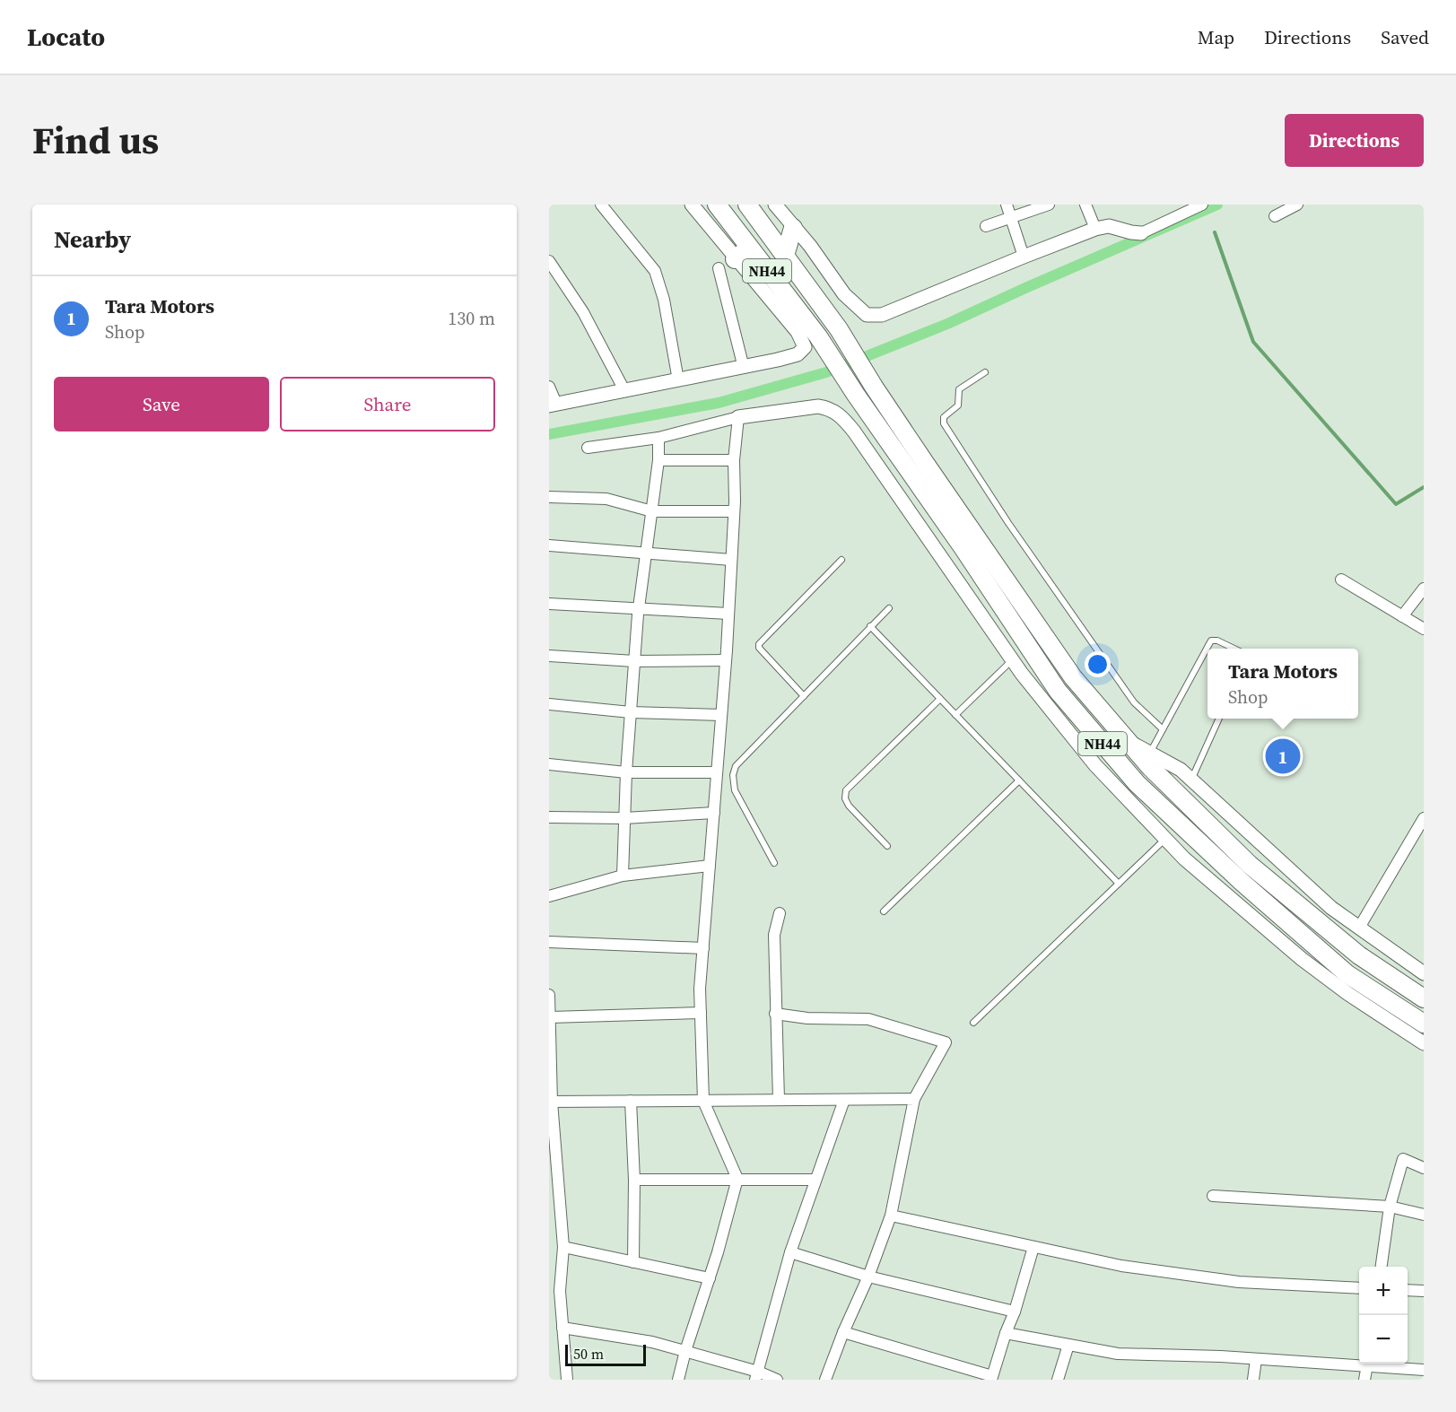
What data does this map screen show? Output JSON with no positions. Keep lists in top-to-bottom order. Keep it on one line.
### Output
{"streets":{"highway":["NH44"]},"scale_bar":"50 m","page":{"header":"Locato","nav":["Map","Directions","Saved"],"title":"Find us","buttons":["Directions",["Save","Share"]],"heading":"Nearby","list":[{"mark":"1","name":"Tara Motors","note":"Shop","value":"130 m"}],"popup":["Tara Motors","Shop"],"pins":"1","map_buttons":["+","−"],"scale":"50 m"}}
